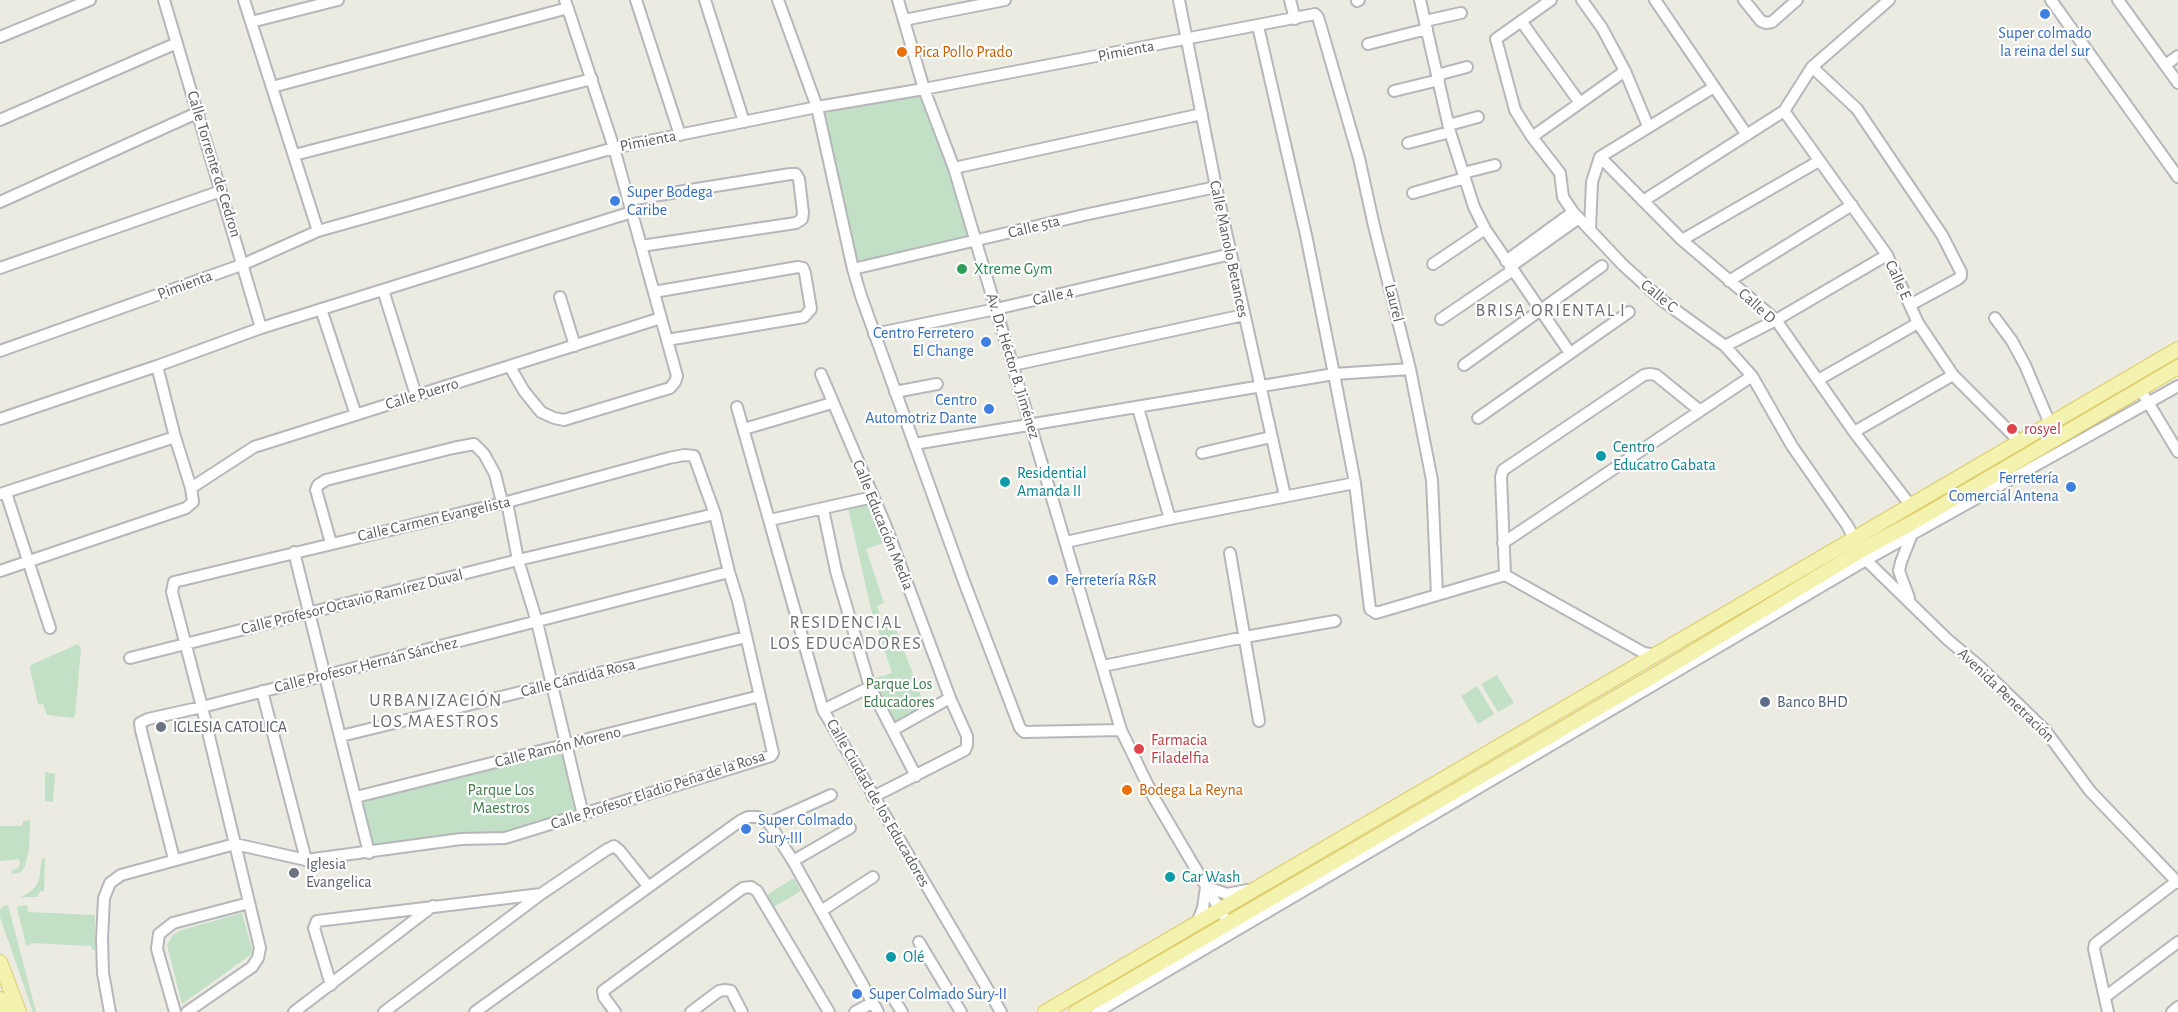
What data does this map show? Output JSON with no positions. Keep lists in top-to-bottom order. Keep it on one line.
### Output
{"streets":{"street":["Pimienta","Calle Torrente de Cedron","Calle 5ta","Calle Manolo Betances","Calle E","Calle 4","Calle C","Laurel","Calle D","Av. Dr. Héctor B. Jiménez","Calle Puerro","Calle Carmen Evangelista","Calle Educación Media","Calle Profesor Octavio Ramírez Duval","Calle Profesor Hernán Sánchez","Calle Cándida Rosa","Avenida Penetración","Calle Ramón Moreno","Calle Profesor Eladio Peña de la Rosa","Calle Ciudad de los Educadores"]},"crossings":[["Pimienta","Calle Torrente de Cedron"],["Pimienta","Calle Manolo Betances"],["Pimienta","Laurel"],["Pimienta","Av. Dr. Héctor B. Jiménez"],["Calle 5ta","Calle Manolo Betances"],["Calle 5ta","Av. Dr. Héctor B. Jiménez"],["Calle Manolo Betances","Calle 4"],["Calle 4","Av. Dr. Héctor B. Jiménez"],["Calle C","Avenida Penetración"],["Calle Carmen Evangelista","Calle Profesor Octavio Ramírez Duval"],["Calle Educación Media","Calle Ciudad de los Educadores"],["Calle Profesor Hernán Sánchez","Calle Profesor Eladio Peña de la Rosa"],["Calle Ramón Moreno","Calle Profesor Eladio Peña de la Rosa"]],"districts":["BRISA ORIENTAL I","RESIDENCIAL LOS EDUCADORES","URBANIZACIÓN LOS MAESTROS"],"parks":["Parque Los Educadores","Parque Los Maestros"],"places":["Super colmado la reina del sur","Pica Pollo Prado","Super Bodega Caribe","Xtreme Gym","Centro Ferretero El Change","Centro Automotriz Dante","rosyel","Centro Educatro Gabata","Residential Amanda II","Ferretería Comercial Antena","Ferretería R&R","Banco BHD","IGLESIA CATOLICA","Farmacia Filadelfia","Bodega La Reyna","Super Colmado Sury-III","Iglesia Evangelica","Car Wash","Olé","Super Colmado Sury-II"]}
